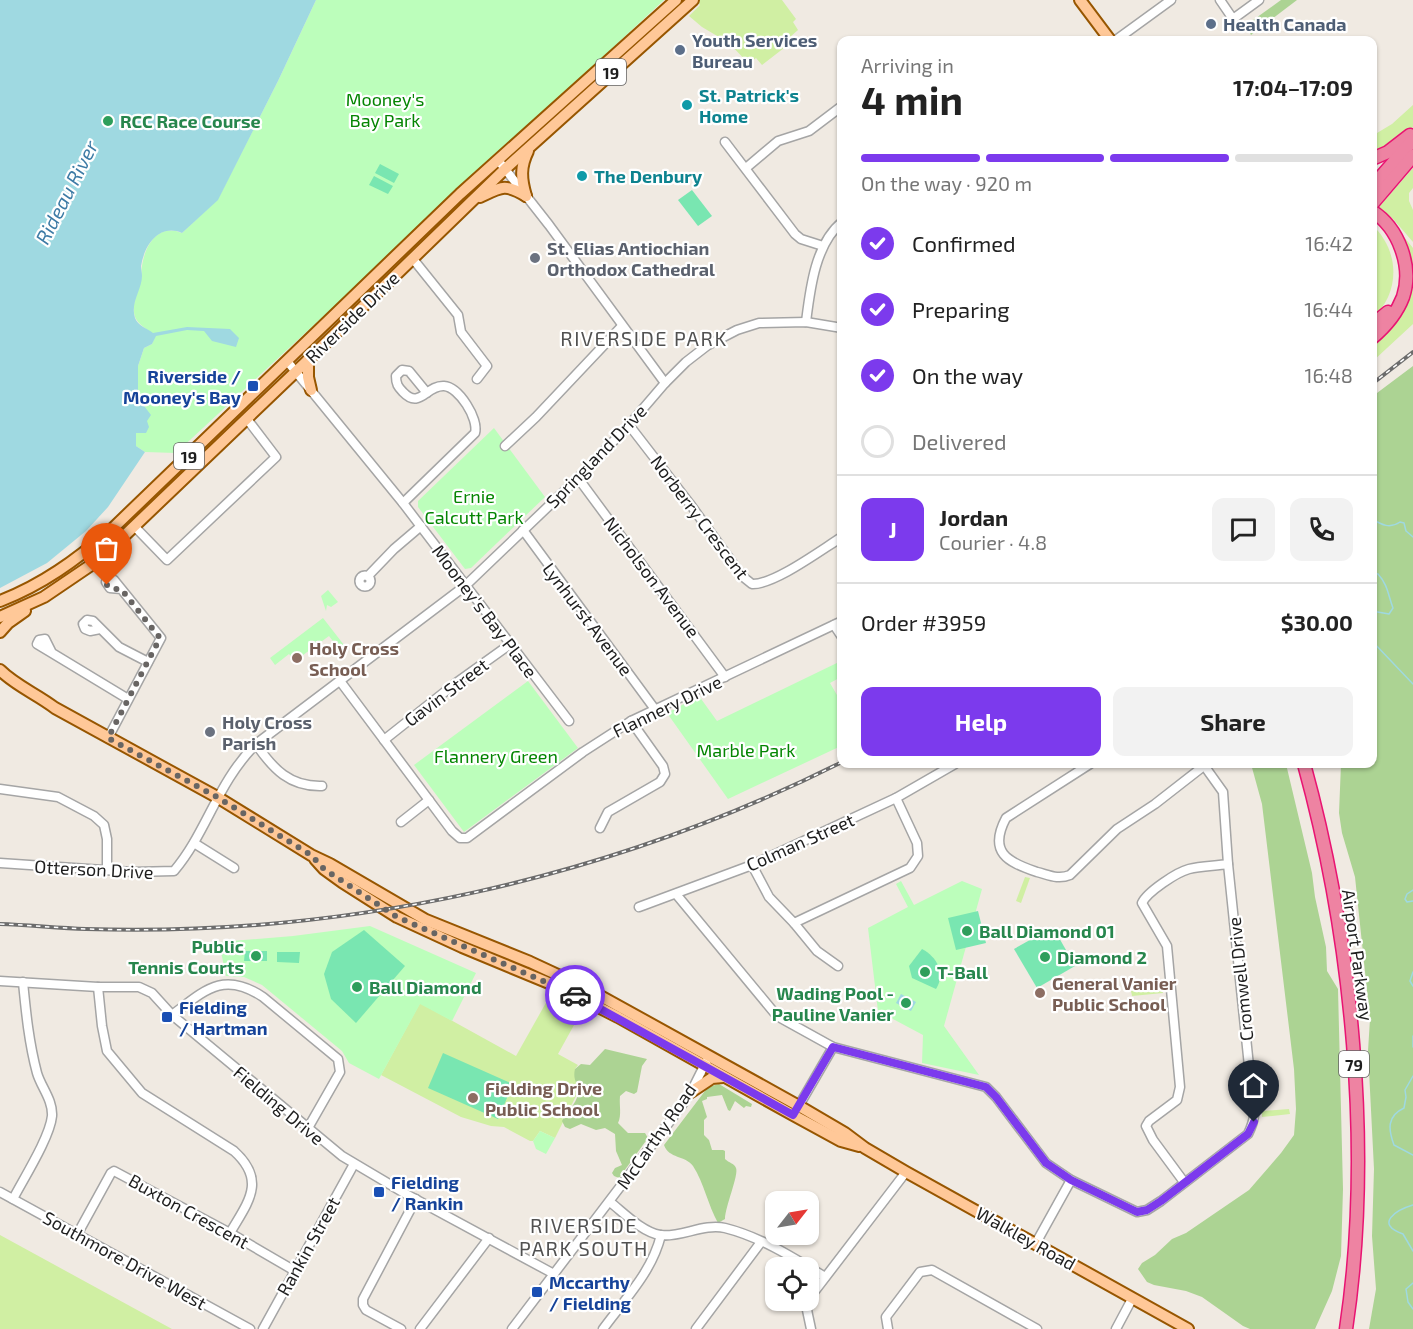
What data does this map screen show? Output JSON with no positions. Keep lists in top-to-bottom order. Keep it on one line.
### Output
{"streets":{"highway":["Airport Parkway","79"],"main road":["19","Riverside Drive","Walkley Road"],"street":["Springland Drive","Norberry Crescent","Nicholson Avenue","Mooney's Bay Place","Lynhurst Avenue","Gavin Street","Flannery Drive","Colman Street","Otterson Drive","Cromwell Drive","Fielding Drive","McCarthy Road","Buxton Crescent","Rankin Street","Southmore Drive West"]},"crossings":[["Riverside Drive","Mooney's Bay Place"],["Springland Drive","Norberry Crescent"],["Springland Drive","Nicholson Avenue"],["Springland Drive","Mooney's Bay Place"],["Springland Drive","Lynhurst Avenue"],["Springland Drive","Flannery Drive"],["Springland Drive","Otterson Drive"],["Springland Drive","Walkley Road"],["Nicholson Avenue","Flannery Drive"],["Mooney's Bay Place","Gavin Street"],["Lynhurst Avenue","Flannery Drive"],["Gavin Street","Flannery Drive"],["Otterson Drive","Walkley Road"],["Fielding Drive","McCarthy Road"],["Fielding Drive","Rankin Street"],["McCarthy Road","Walkley Road"],["Buxton Crescent","Rankin Street"],["Buxton Crescent","Southmore Drive West"]],"districts":["RIVERSIDE PARK","RIVERSIDE PARK SOUTH"],"water":["Rideau River"],"parks":["Mooney's Bay Park","Ernie Calcutt Park","Marble Park","Flannery Green"],"places":{"other":["Health Canada","Youth Services Bureau","St. Patrick's Home","RCC Race Course","The Denbury","St. Elias Antiochian Orthodox Cathedral","Holy Cross School","Holy Cross Parish","Ball Diamond 01","Public Tennis Courts","Diamond 2","T-Ball","Ball Diamond","General Vanier Public School","Wading Pool - Pauline Vanier","Fielding Drive Public School"],"transit":["Riverside / Mooney's Bay","Fielding / Hartman","Fielding / Rankin","Mccarthy / Fielding"]},"north":"top right","page":{"heading":["4 min","Arriving in","17:04–17:09"],"panel":["Jordan","Courier · 4.8","Order #3959","$30.00"],"bar":"On the way · 920 m","list":[["Confirmed","16:42"],["Preparing","16:44"],["On the way","16:48"],"Delivered"],"round":"J","buttons":["Help","Share"]}}
